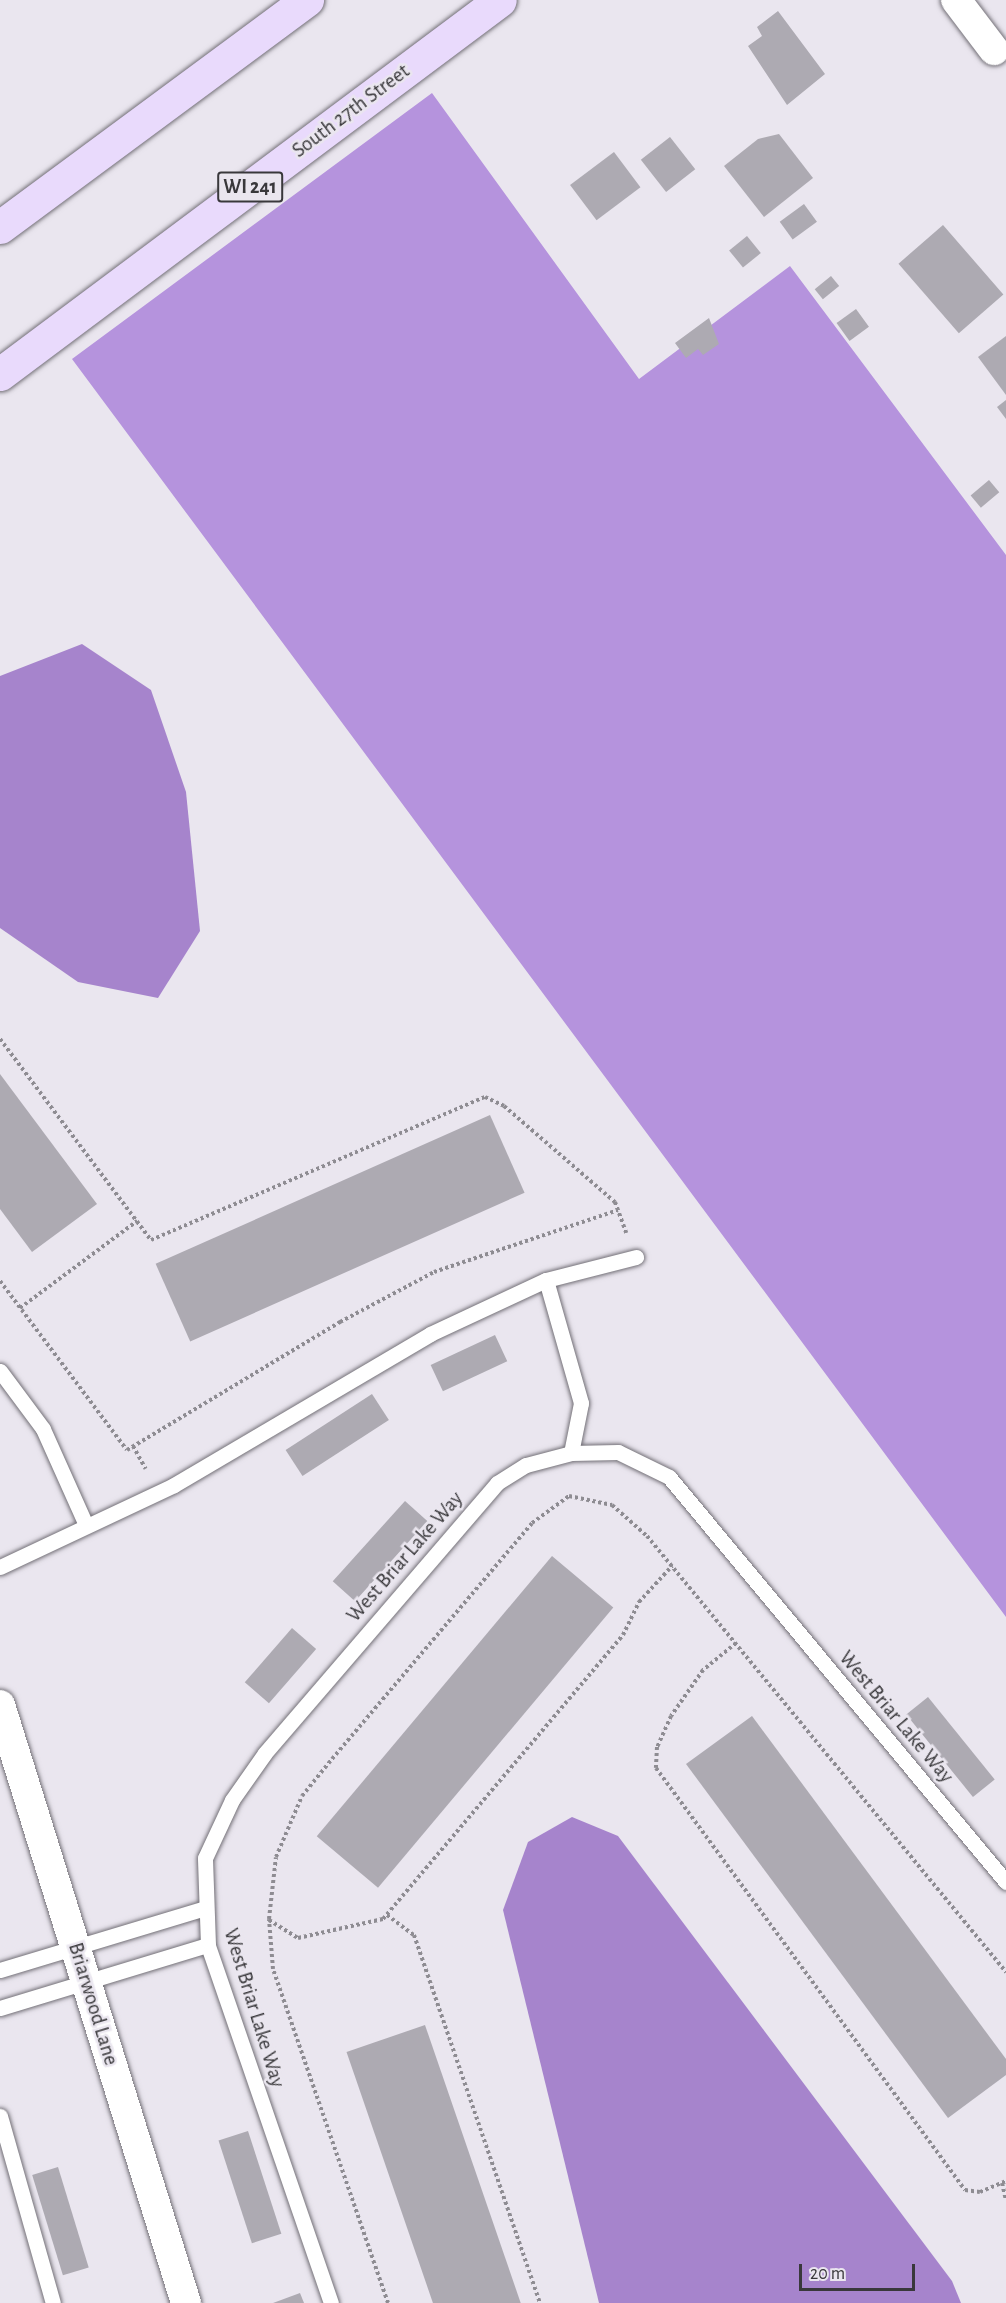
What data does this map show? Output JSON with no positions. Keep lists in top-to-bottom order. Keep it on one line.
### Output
{"streets":{"main road":["South 27th Street","WI 241"],"street":["Briarwood Lane"],"lane":["West Briar Lake Way"]},"scale_bar":"20 m"}
